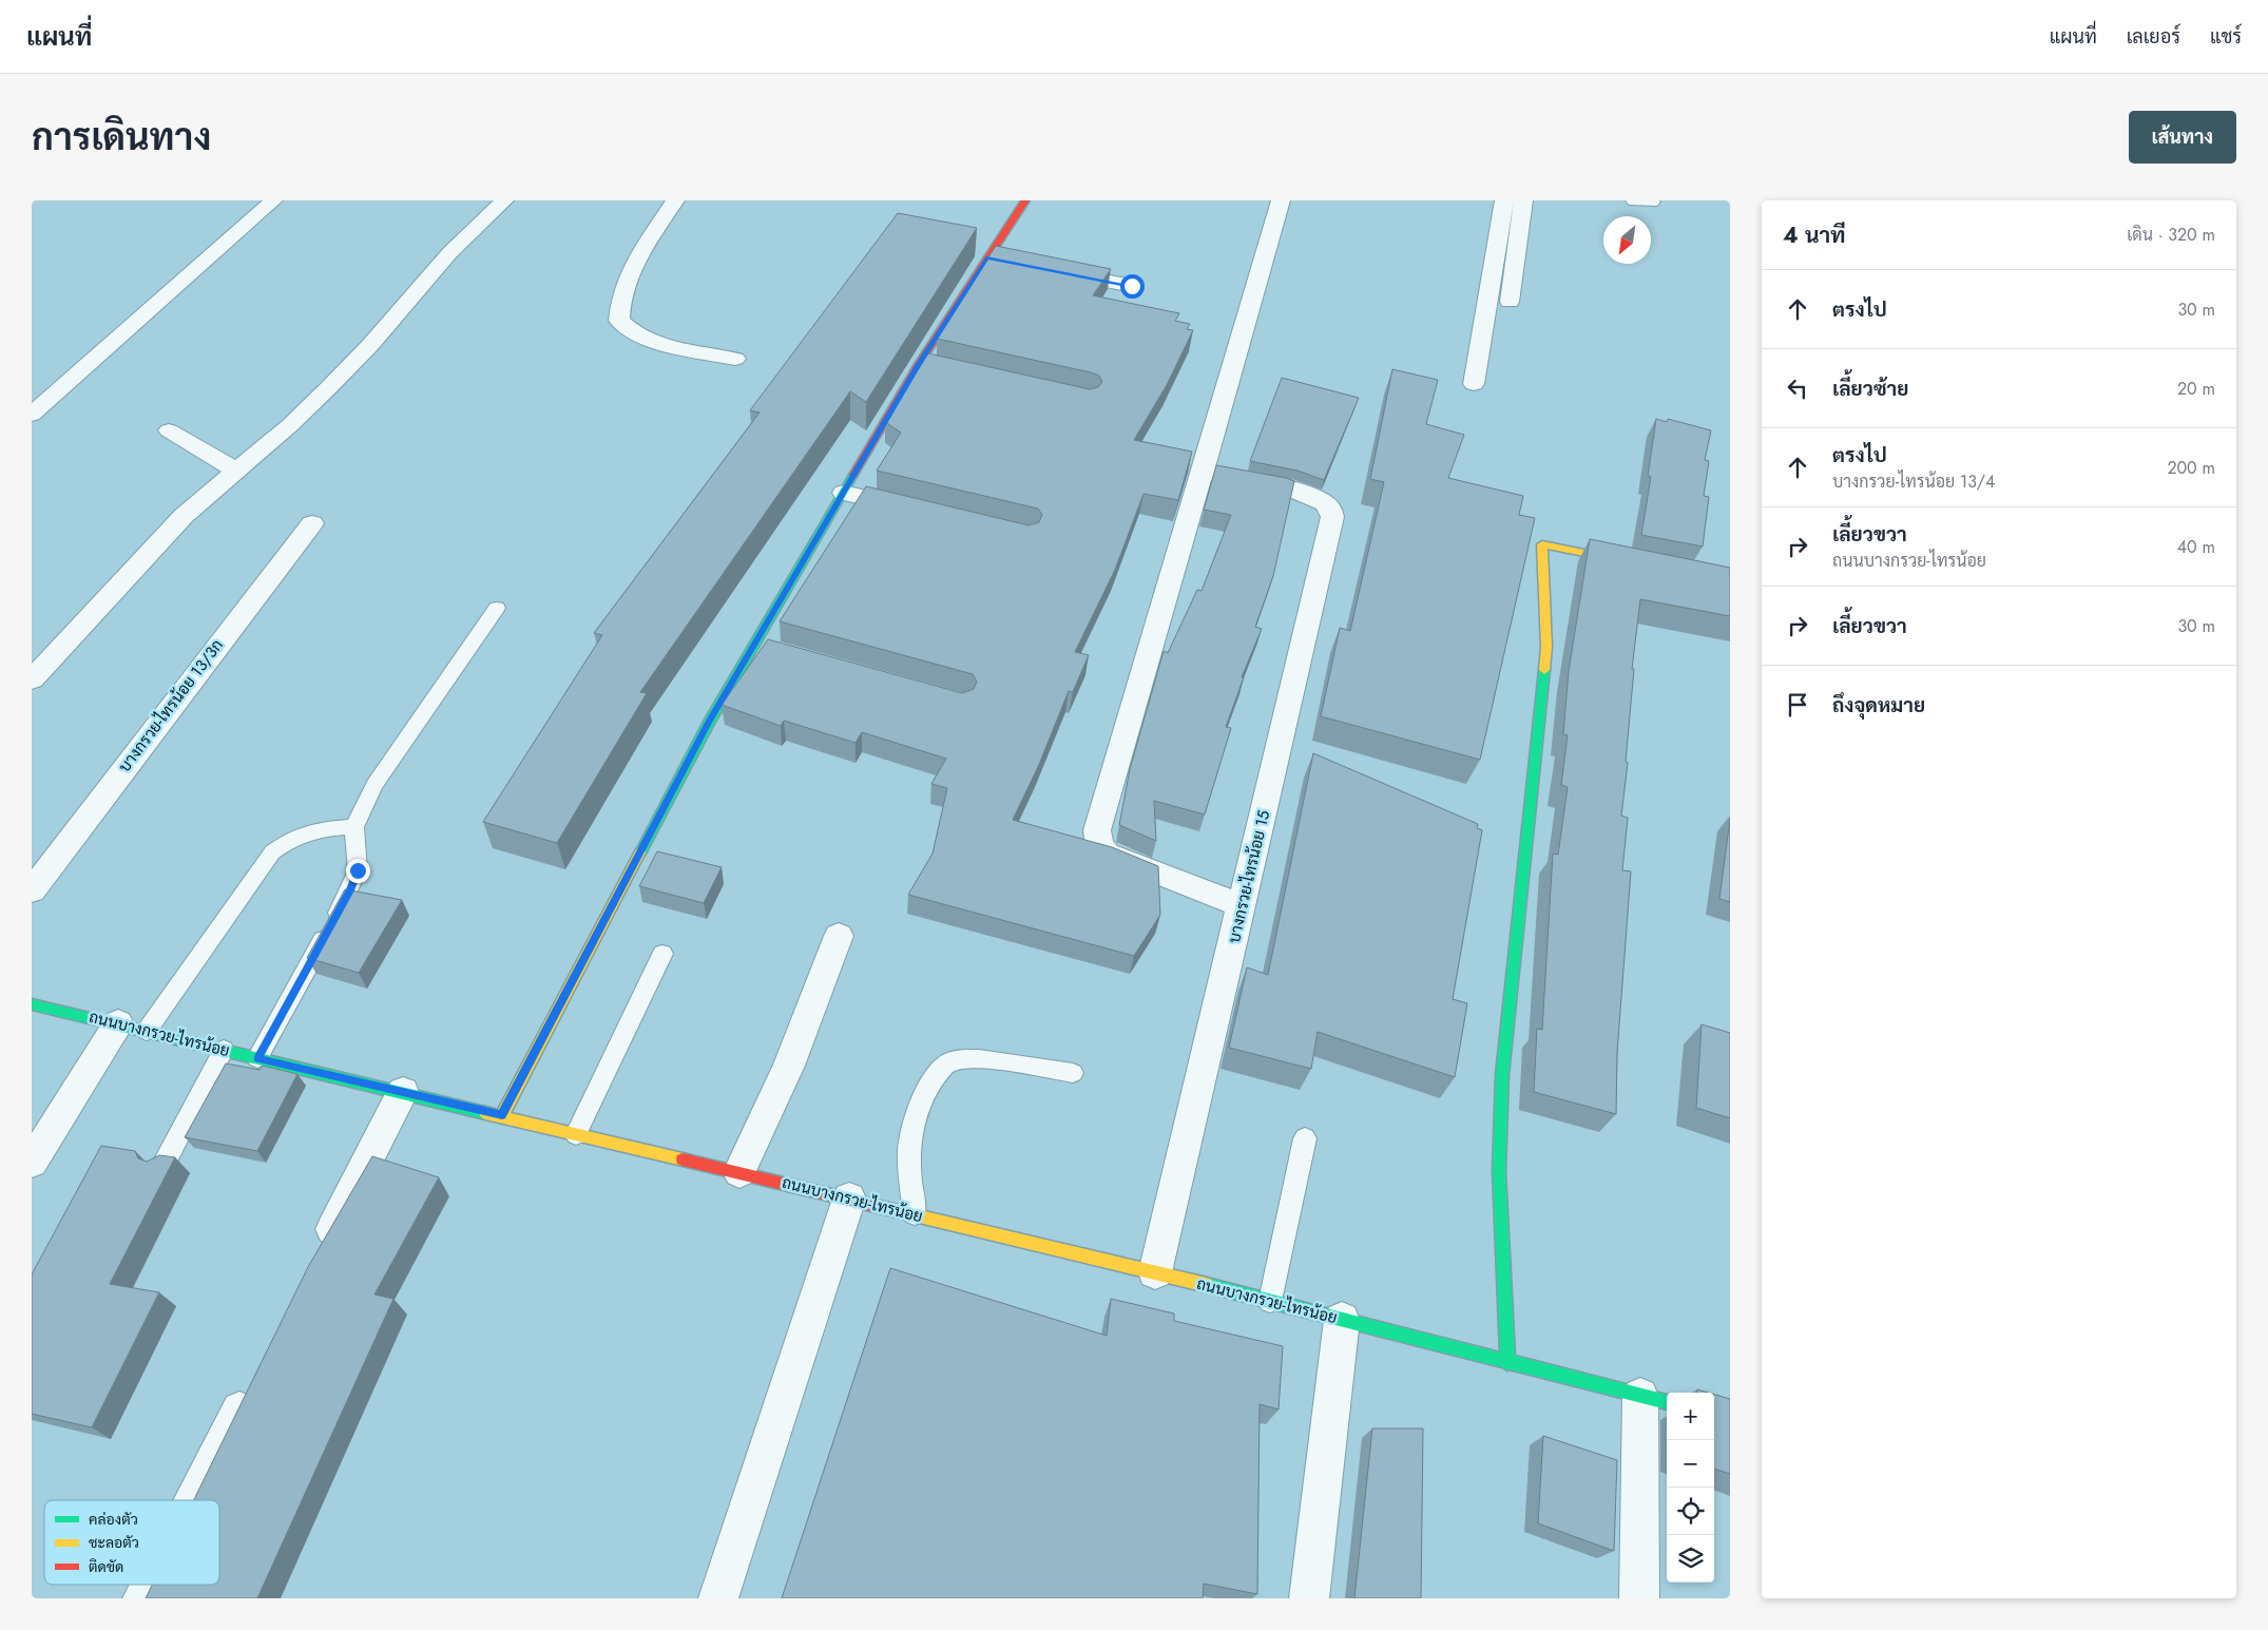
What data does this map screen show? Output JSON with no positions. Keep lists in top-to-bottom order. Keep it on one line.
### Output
{"streets":{"street":["บางกรวย-ไทรน้อย 13/3ก","บางกรวย-ไทรน้อย 15","ถนนบางกรวย-ไทรน้อย"]},"crossings":[["บางกรวย-ไทรน้อย 15","ถนนบางกรวย-ไทรน้อย"]],"legend":["คล่องตัว","ชะลอตัว","ติดขัด"],"north":"bottom left","page":{"header":"แผนที่","nav":["แผนที่","เลเยอร์","แชร์"],"title":"การเดินทาง","buttons":"เส้นทาง","heading":["4 นาที","เดิน · 320 m"],"list":[["ตรงไป","30 m"],["เลี้ยวซ้าย","20 m"],["ตรงไป","บางกรวย-ไทรน้อย 13/4","200 m"],["เลี้ยวขวา","ถนนบางกรวย-ไทรน้อย","40 m"],["เลี้ยวขวา","30 m"],"ถึงจุดหมาย"],"map_buttons":["+","−"]}}
